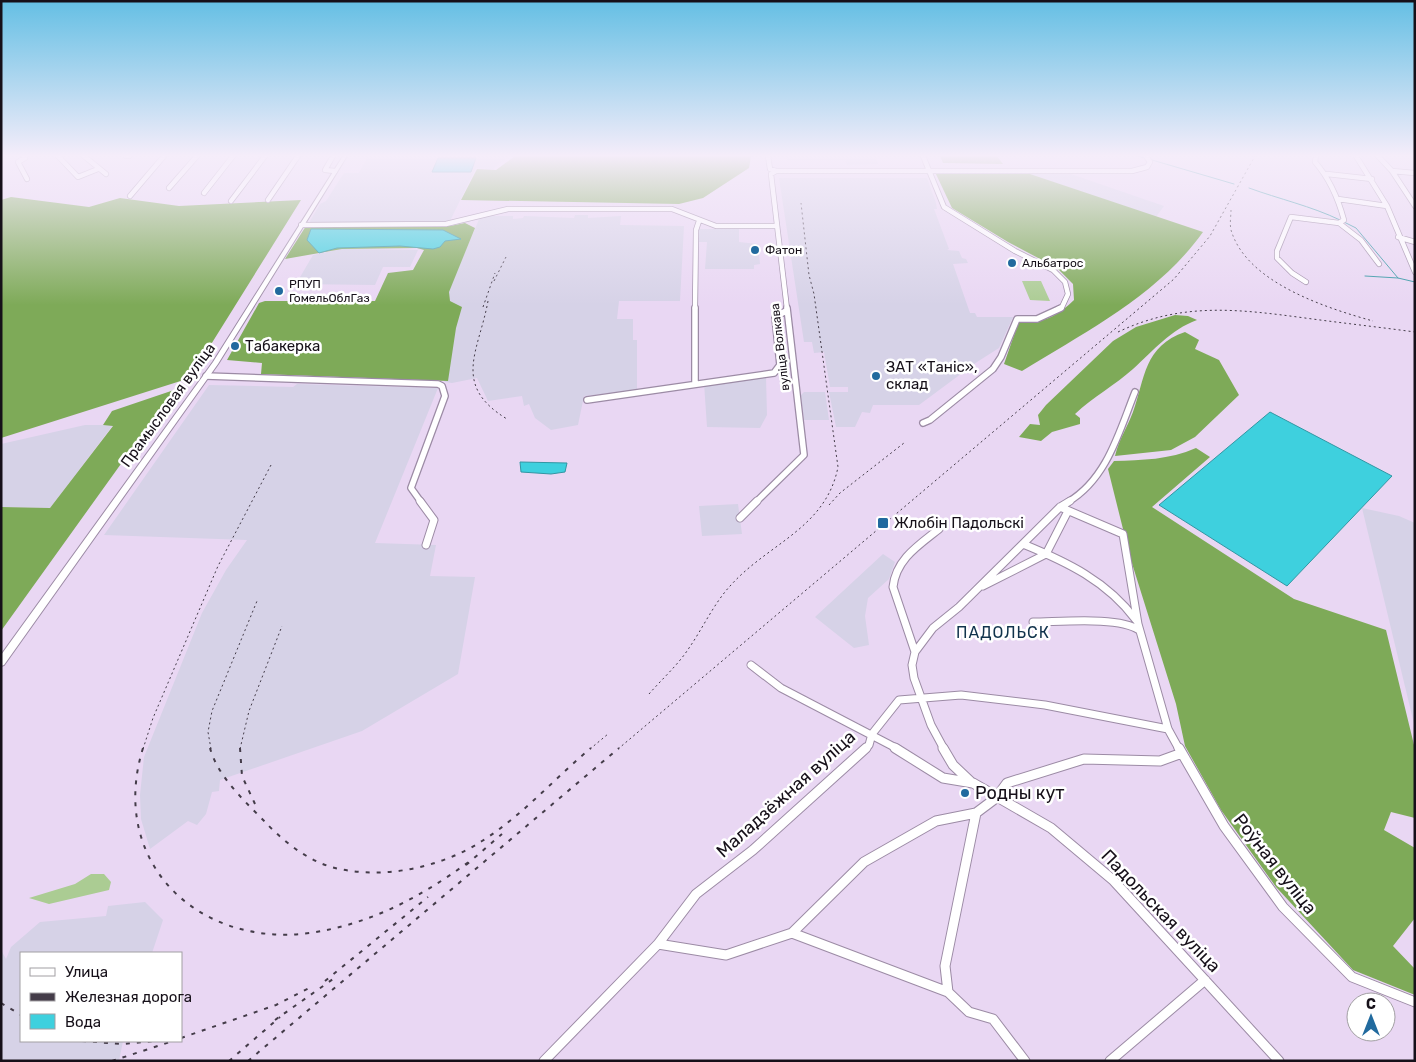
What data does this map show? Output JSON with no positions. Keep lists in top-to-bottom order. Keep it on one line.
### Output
{"streets":{"main road":["Прамысловая вуліца"],"street":["вуліца Волкава","Маладзёжная вуліца","Роўная вуліца","Падольская вуліца"]},"crossings":[["Маладзёжная вуліца","Падольская вуліца"]],"districts":["ПАДОЛЬСК"],"places":{"other":["Фатон","Альбатрос","РПУП ГомельОблГаз","Табакерка","ЗАТ «Таніс», склад","Родны кут"],"transit":["Жлобін Падольскі"]},"legend":["Улица","Железная дорога","Вода"],"north":"top"}
